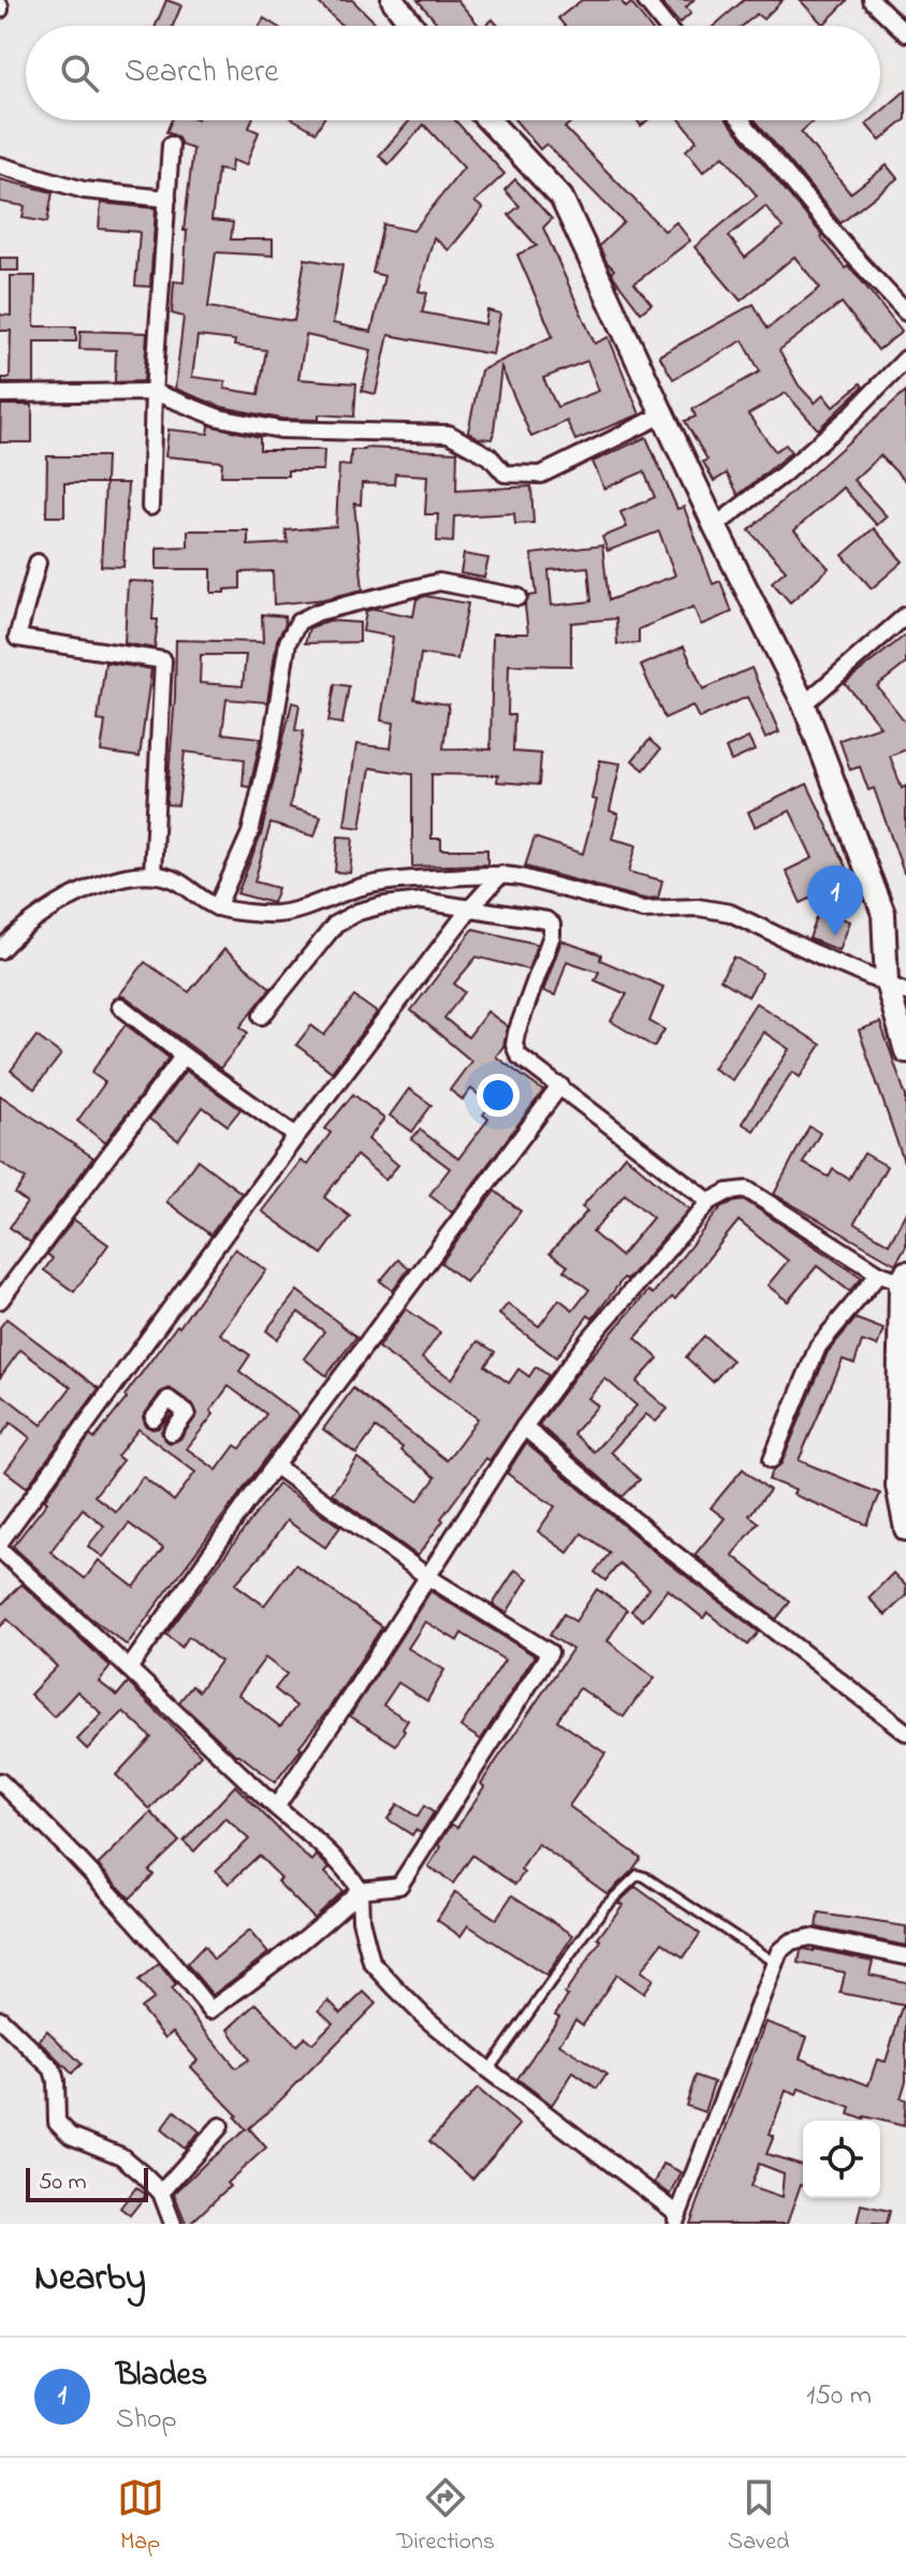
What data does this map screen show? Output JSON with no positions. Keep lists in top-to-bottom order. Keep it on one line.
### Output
{"scale_bar":"50 m","page":{"search":"Search here","pins":"1","scale":"50 m","heading":"Nearby","list":[{"mark":"1","name":"Blades","note":"Shop","value":"150 m"}],"nav":["Map","Directions","Saved"]}}
